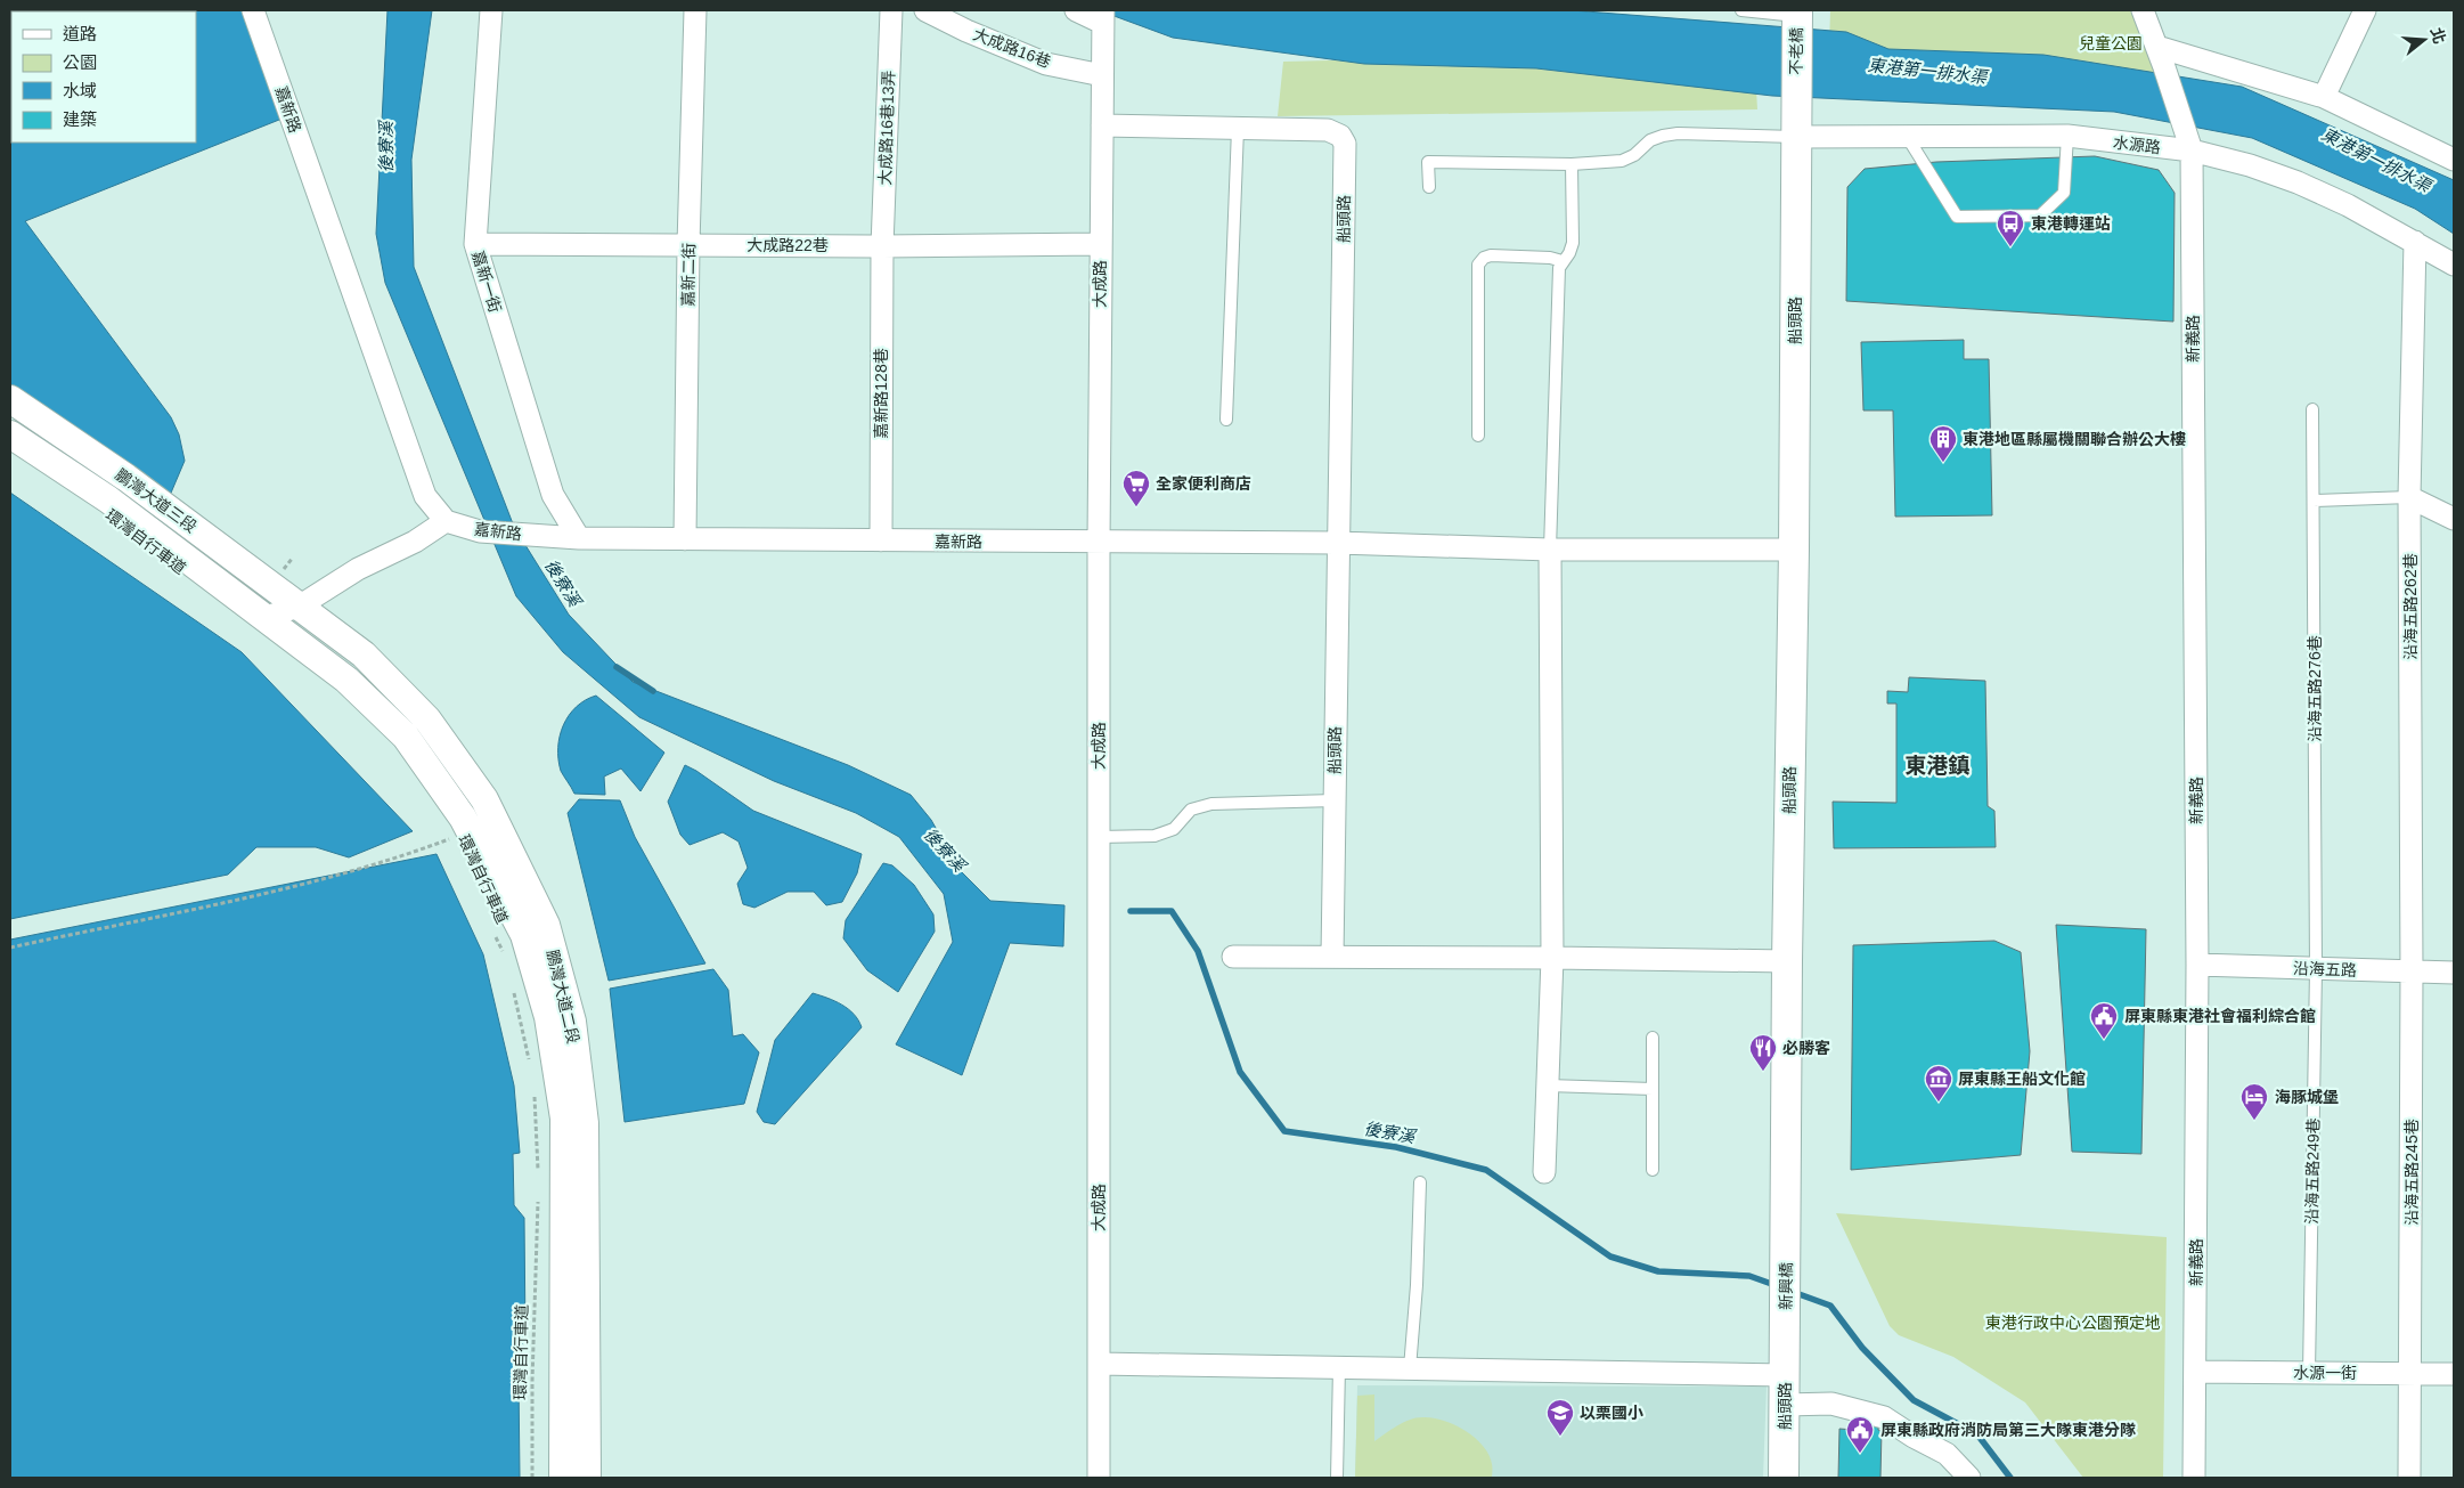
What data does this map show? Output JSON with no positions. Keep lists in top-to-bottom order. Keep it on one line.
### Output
{"streets":{"main road":["不老橋","船頭路","新興橋"],"street":["大成路16巷","嘉新路","大成路16巷13弄","水源路","大成路22巷","嘉新二街","嘉新一街","大成路","新義路","嘉新路128巷","鵬灣大道三段","沿海五路262巷","沿海五路","鵬灣大道二段","沿海五路245巷","水源一街"],"lane":["沿海五路276巷","沿海五路249巷"],"path":["環灣自行車道"]},"crossings":[["大成路16巷","大成路"],["不老橋","船頭路"],["嘉新路","嘉新二街"],["嘉新路","嘉新一街"],["嘉新路","大成路"],["嘉新路","嘉新路128巷"],["大成路16巷13弄","大成路22巷"],["大成路16巷13弄","嘉新路128巷"],["水源路","船頭路"],["水源路","新義路"],["水源路","沿海五路262巷"],["船頭路","大成路"],["船頭路","新興橋"],["大成路22巷","嘉新二街"],["大成路22巷","嘉新一街"],["大成路22巷","大成路"],["大成路22巷","嘉新路128巷"],["新義路","沿海五路"],["新義路","水源一街"],["鵬灣大道三段","鵬灣大道二段"],["沿海五路262巷","沿海五路"],["沿海五路262巷","沿海五路245巷"],["沿海五路276巷","沿海五路"],["沿海五路276巷","沿海五路249巷"],["沿海五路","沿海五路249巷"],["沿海五路","沿海五路245巷"],["沿海五路249巷","水源一街"],["沿海五路245巷","水源一街"]],"districts":["東港鎮"],"water":["東港第一排水渠","後寮溪"],"parks":["兒童公園","東港行政中心公園預定地"],"places":{"bus stop":["東港轉運站"],"building":["東港地區縣屬機關聯合辦公大樓"],"supermarket":["全家便利商店"],"public building":["屏東縣東港社會福利綜合館","屏東縣政府消防局第三大隊東港分隊"],"restaurant":["必勝客"],"museum":["屏東縣王船文化館"],"hotel":["海豚城堡"],"school or university":["以栗國小"]},"legend":["道路","公園","水域","建築"],"north":"right"}
